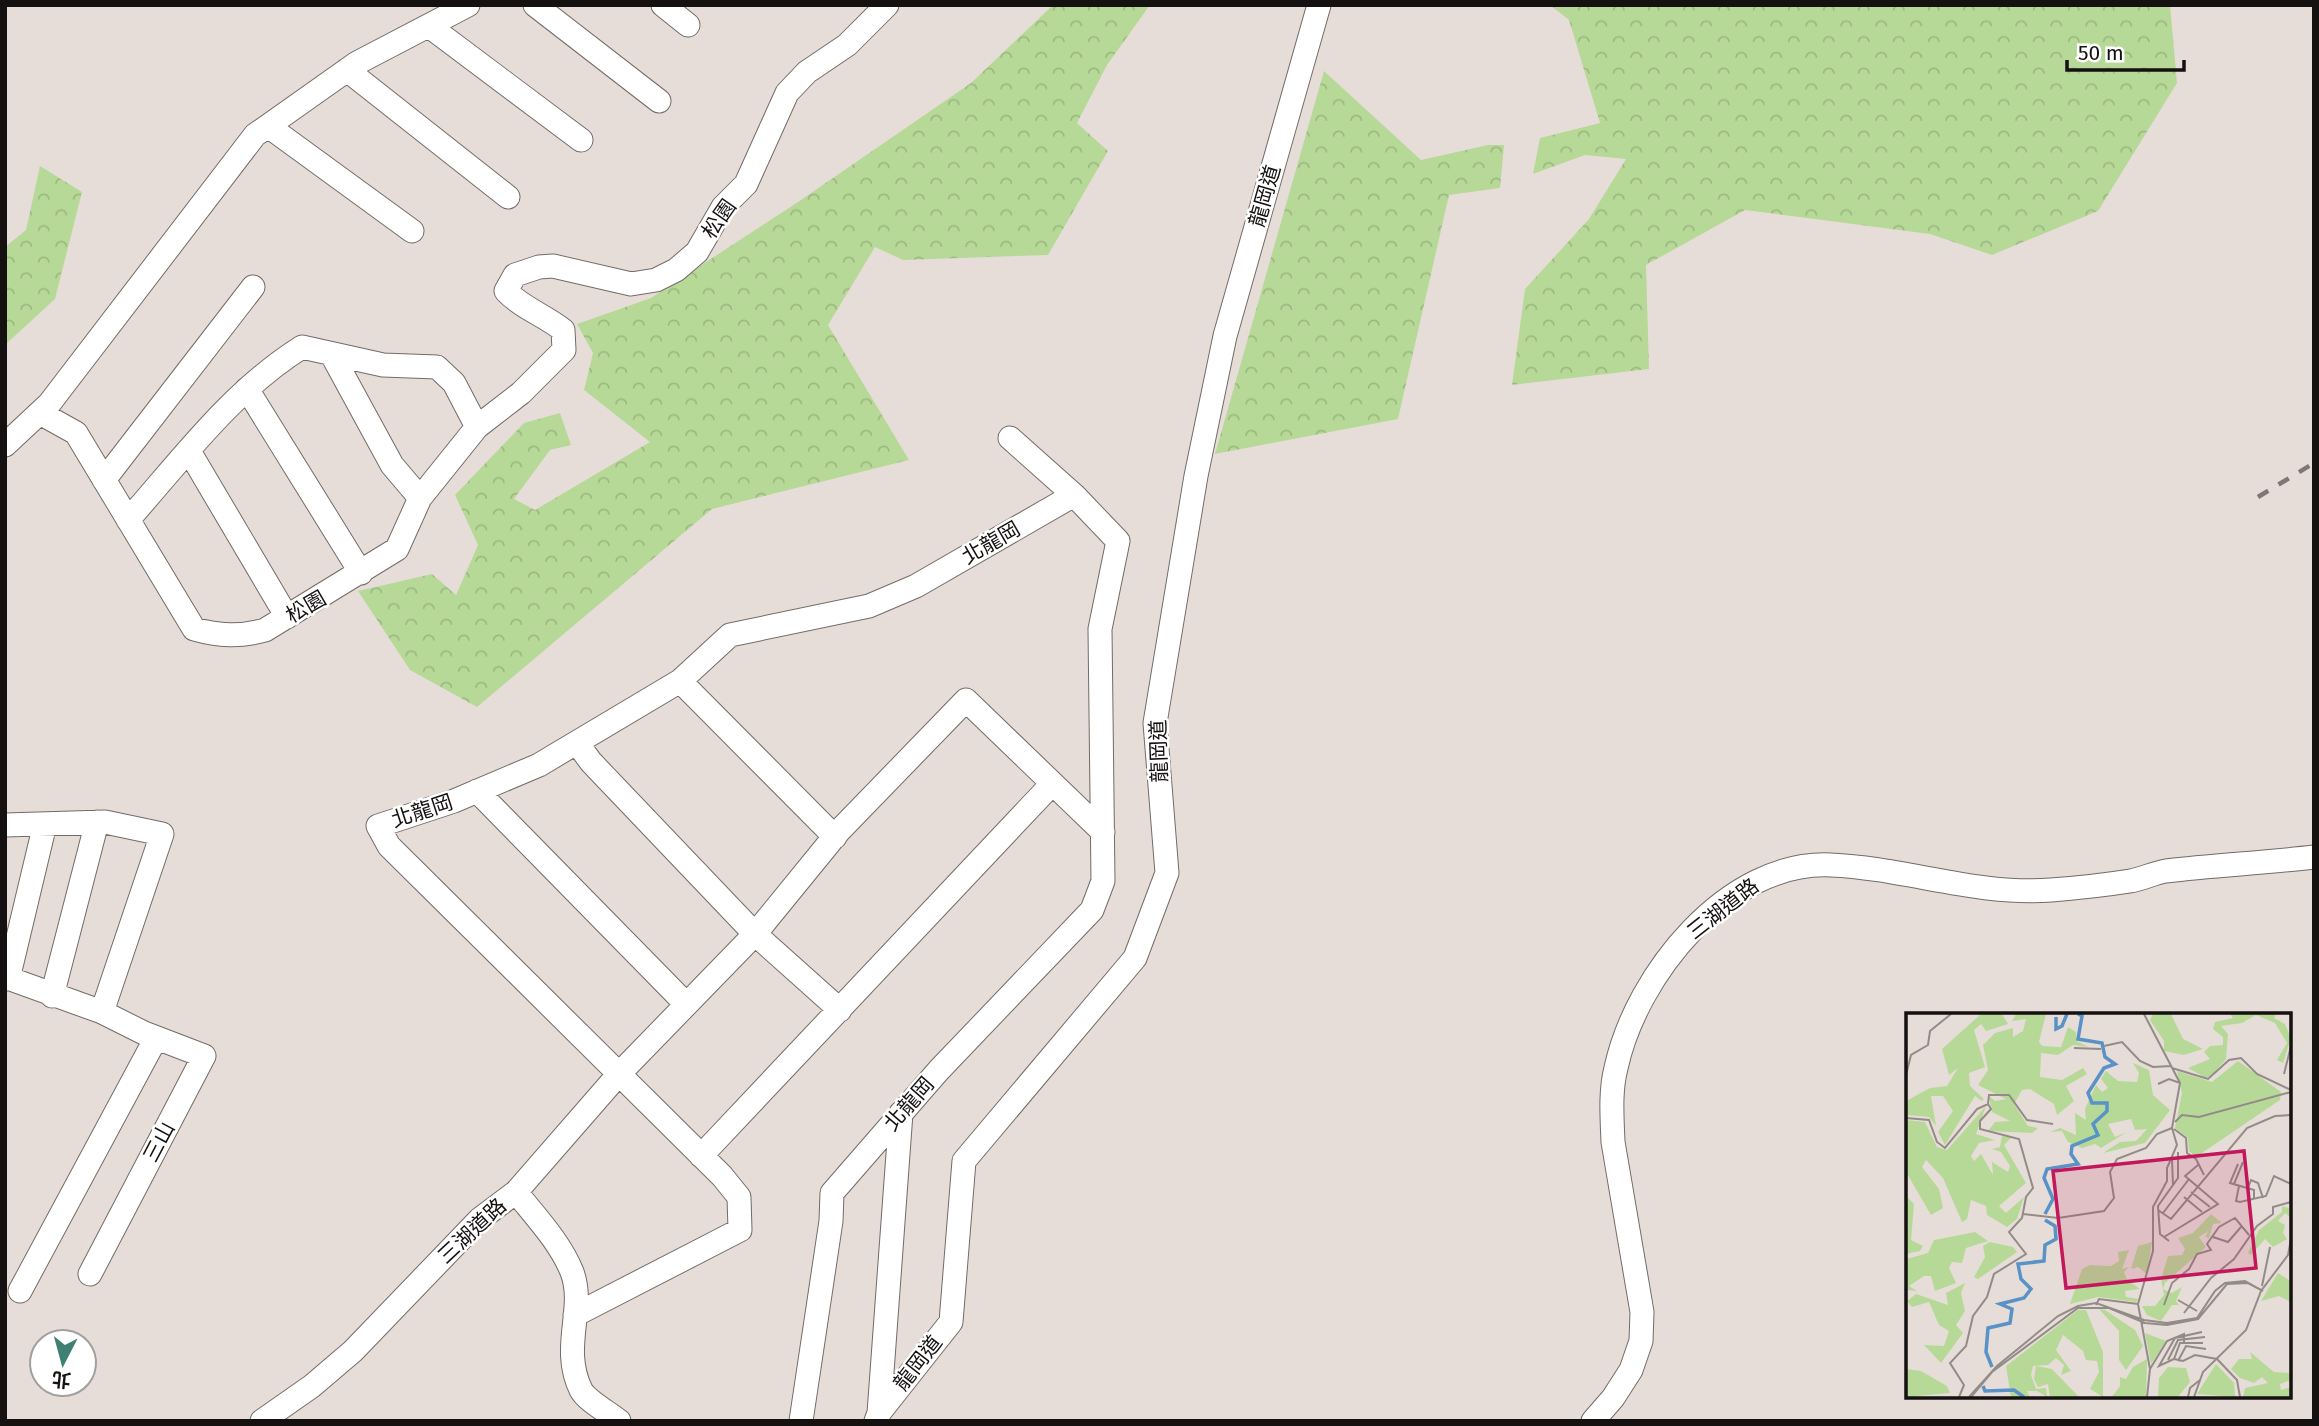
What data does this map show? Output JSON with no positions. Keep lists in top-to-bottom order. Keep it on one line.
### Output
{"streets":{"street":["龍岡道","松園","北龍岡","三湖道路","三山"]},"crossings":[["北龍岡","三湖道路"]],"scale_bar":"50 m","north":"bottom"}
